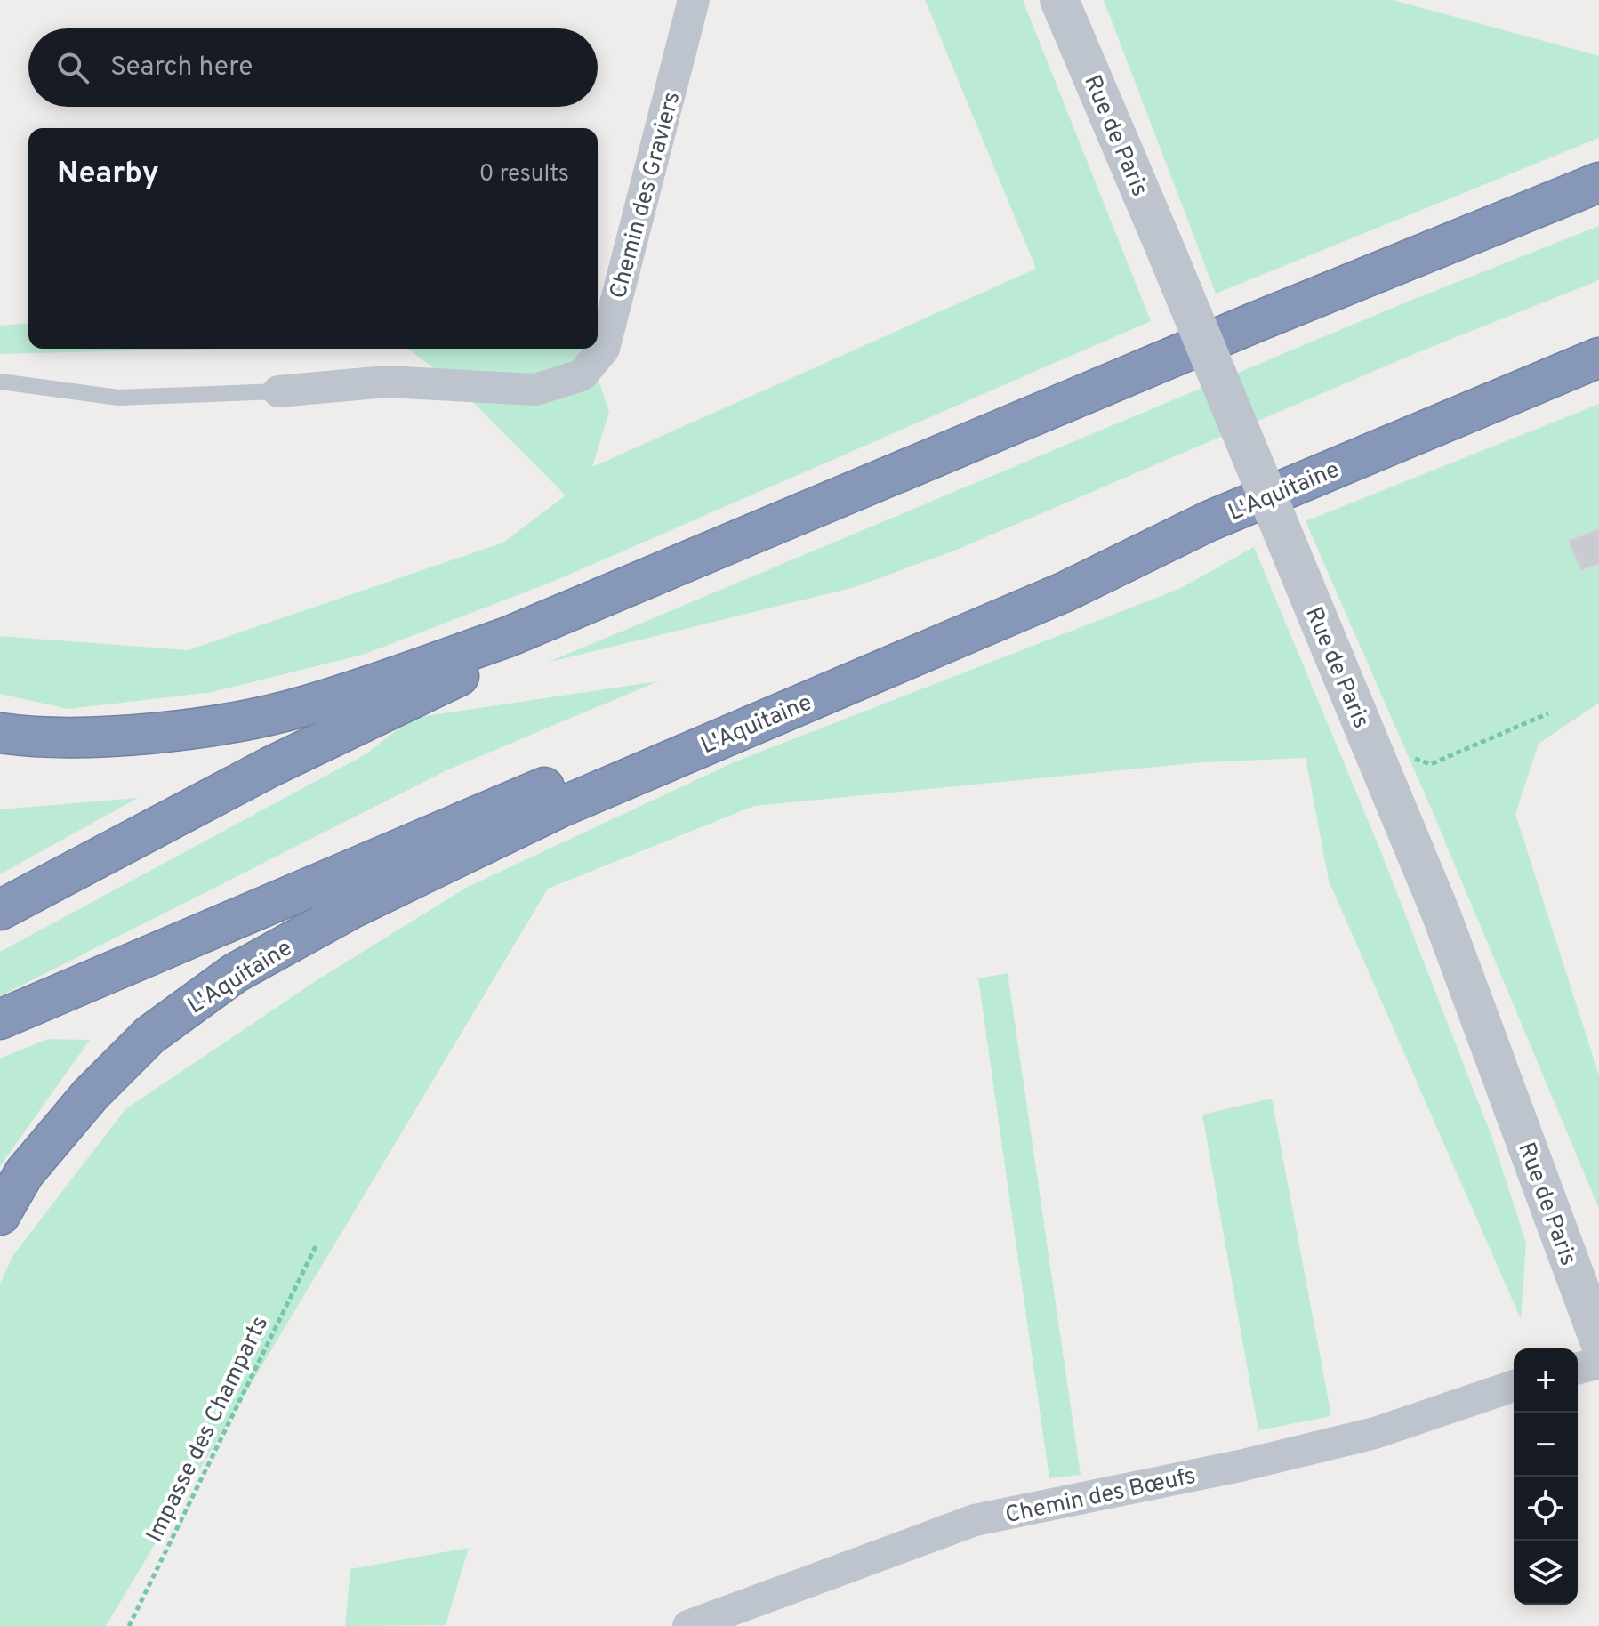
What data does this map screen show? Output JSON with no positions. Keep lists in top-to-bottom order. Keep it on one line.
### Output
{"streets":{"highway":["L'Aquitaine"],"street":["Rue de Paris","Chemin des Graviers","Chemin des Bœufs"],"path":["Impasse des Champarts"]},"page":{"search":"Search here","heading":["Nearby","0 results"],"map_buttons":["+","−"]}}
